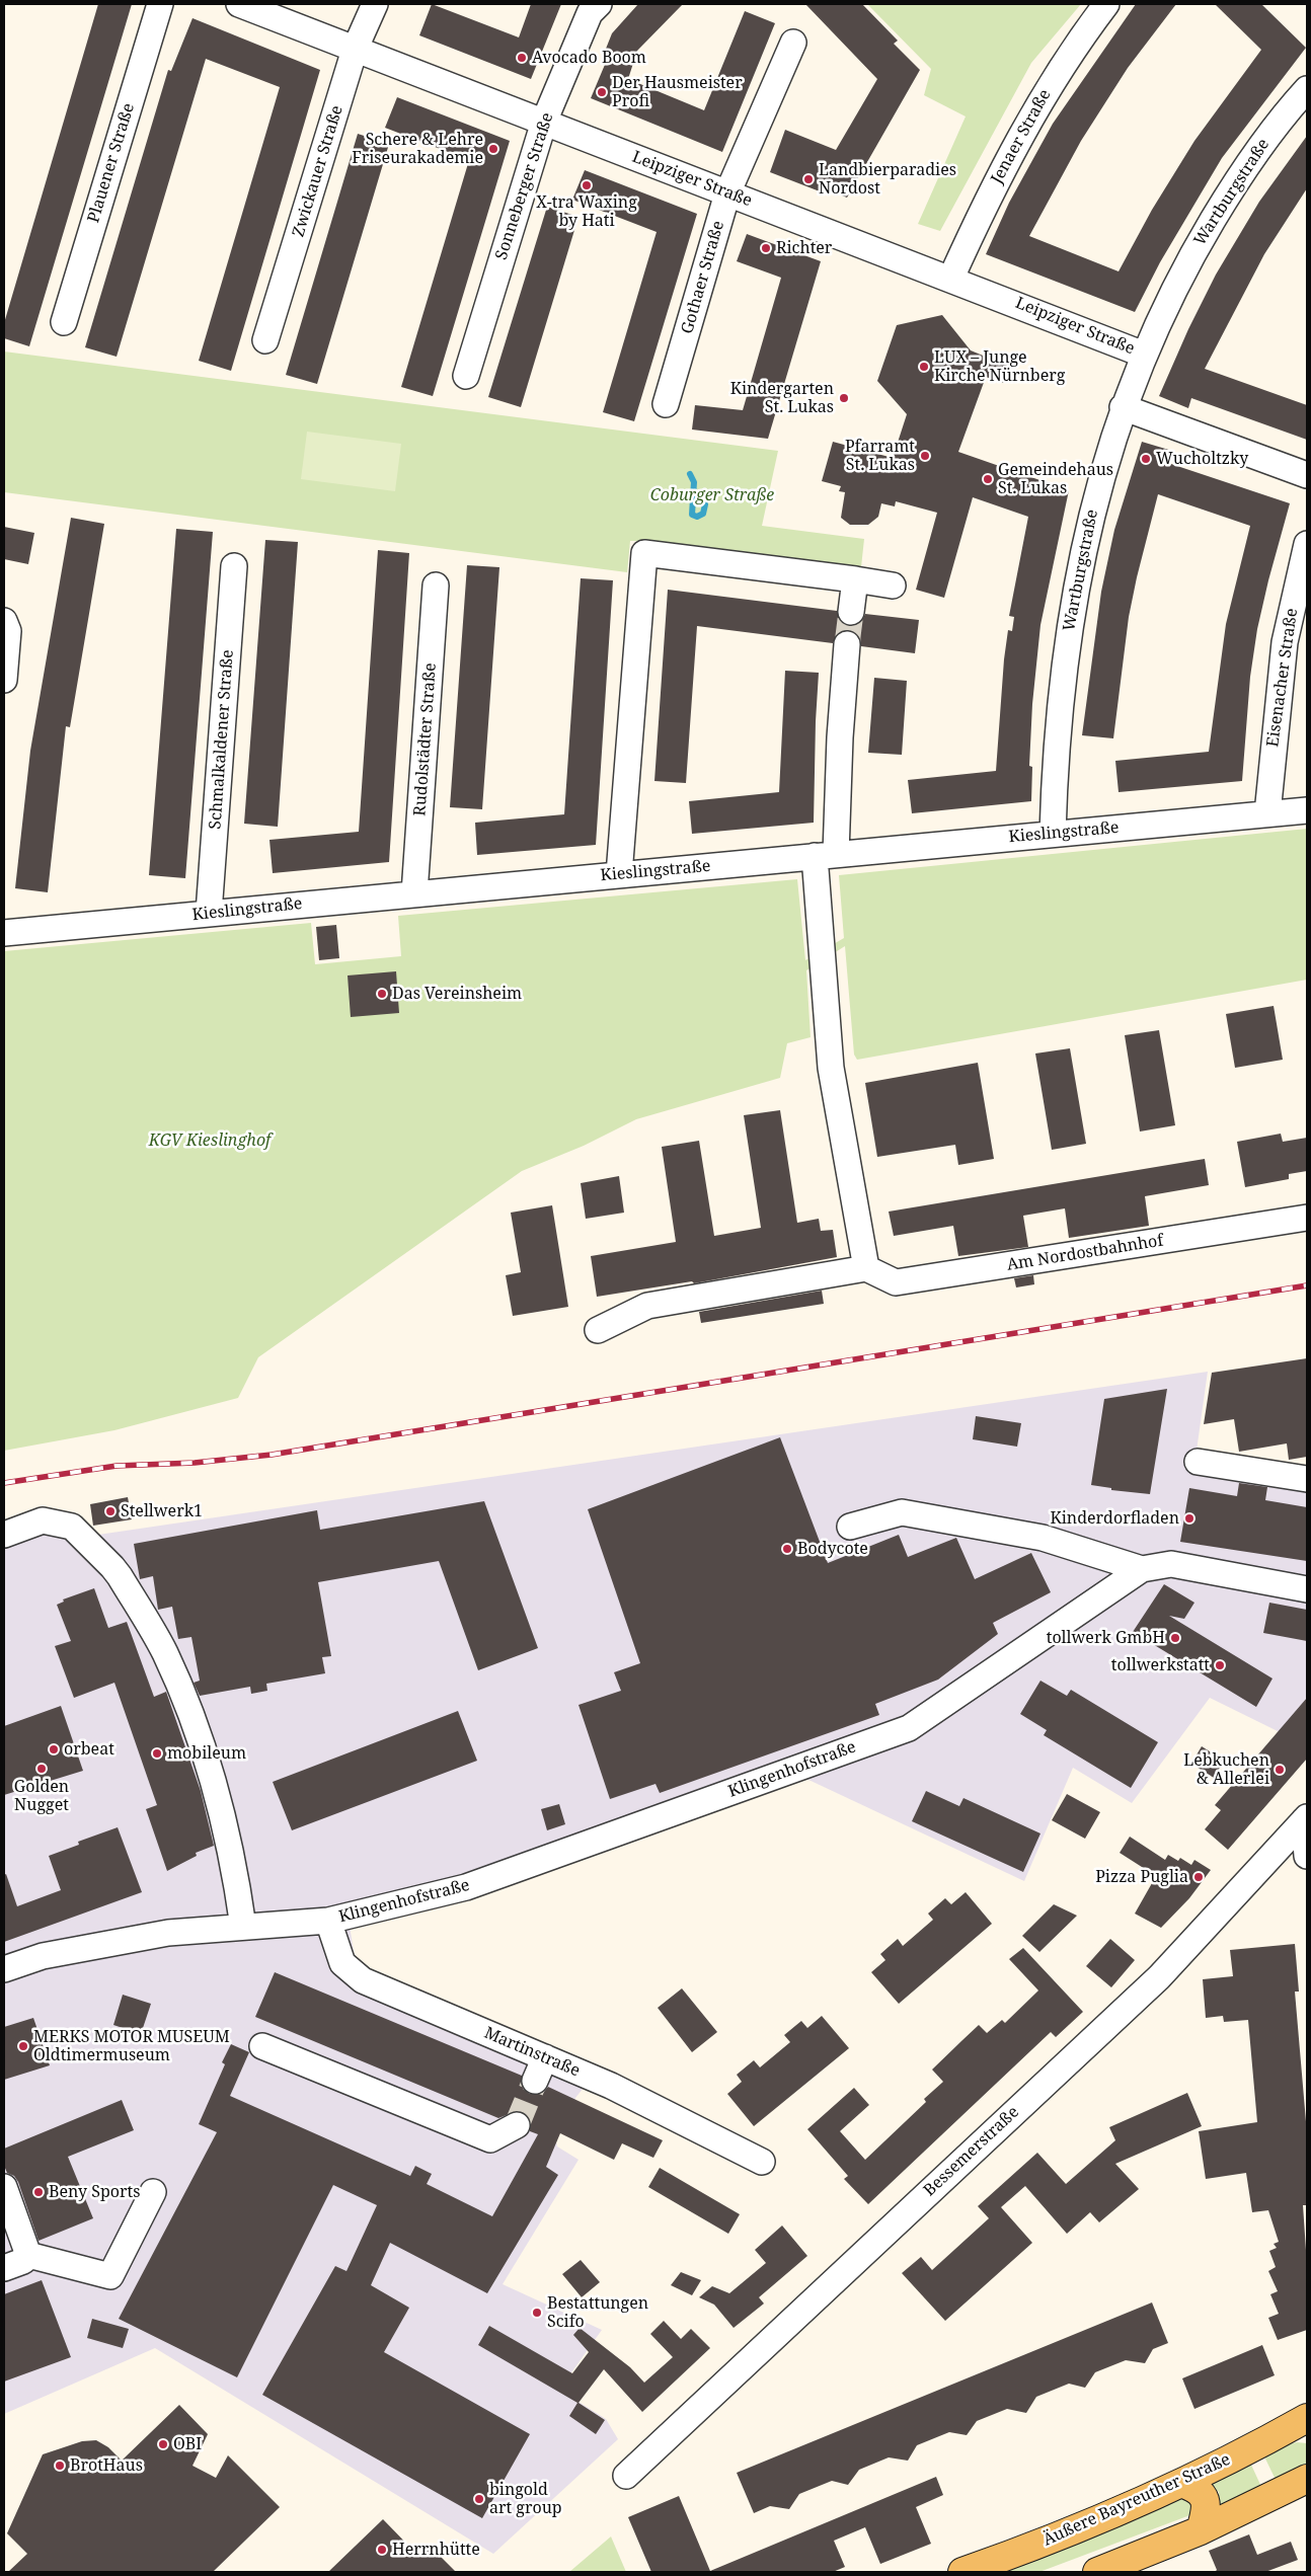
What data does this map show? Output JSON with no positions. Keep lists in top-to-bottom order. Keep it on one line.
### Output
{"streets":{"main road":["Äußere Bayreuther Straße"],"street":["Jenaer Straße","Plauener Straße","Zwickauer Straße","Leipziger Straße","Sonneberger Straße","Wartburgstraße","Gothaer Straße","Eisenacher Straße","Schmalkaldener Straße","Rudolstädter Straße","Kieslingstraße","Am Nordostbahnhof","Klingenhofstraße","Martinstraße","Bessemerstraße"]},"crossings":[["Jenaer Straße","Leipziger Straße"],["Zwickauer Straße","Leipziger Straße"],["Leipziger Straße","Sonneberger Straße"],["Leipziger Straße","Wartburgstraße"],["Leipziger Straße","Gothaer Straße"],["Wartburgstraße","Kieslingstraße"],["Eisenacher Straße","Kieslingstraße"],["Schmalkaldener Straße","Kieslingstraße"],["Rudolstädter Straße","Kieslingstraße"],["Klingenhofstraße","Martinstraße"]],"parks":["Coburger Straße","KGV Kieslinghof"],"places":["Avocado Boom","Der Hausmeister Profi","Schere & Lehre Friseurakademie","Landbierparadies Nordost","X-tra Waxing by Hati","Richter","LUX – Junge Kirche Nürnberg","Kindergarten St. Lukas","Pfarramt St. Lukas","Wucholtzky","Gemeindehaus St. Lukas","Das Vereinsheim","Stellwerk1","Kinderdorfladen","Bodycote","tollwerk GmbH","tollwerkstatt","orbeat","mobileum","Golden Nugget","Lebkuchen & Allerlei","Pizza Puglia","MERKS MOTOR MUSEUM Oldtimermuseum","Beny Sports","Bestattungen Scifo","OBI","BrotHaus","bingold art group","Herrnhütte"]}
